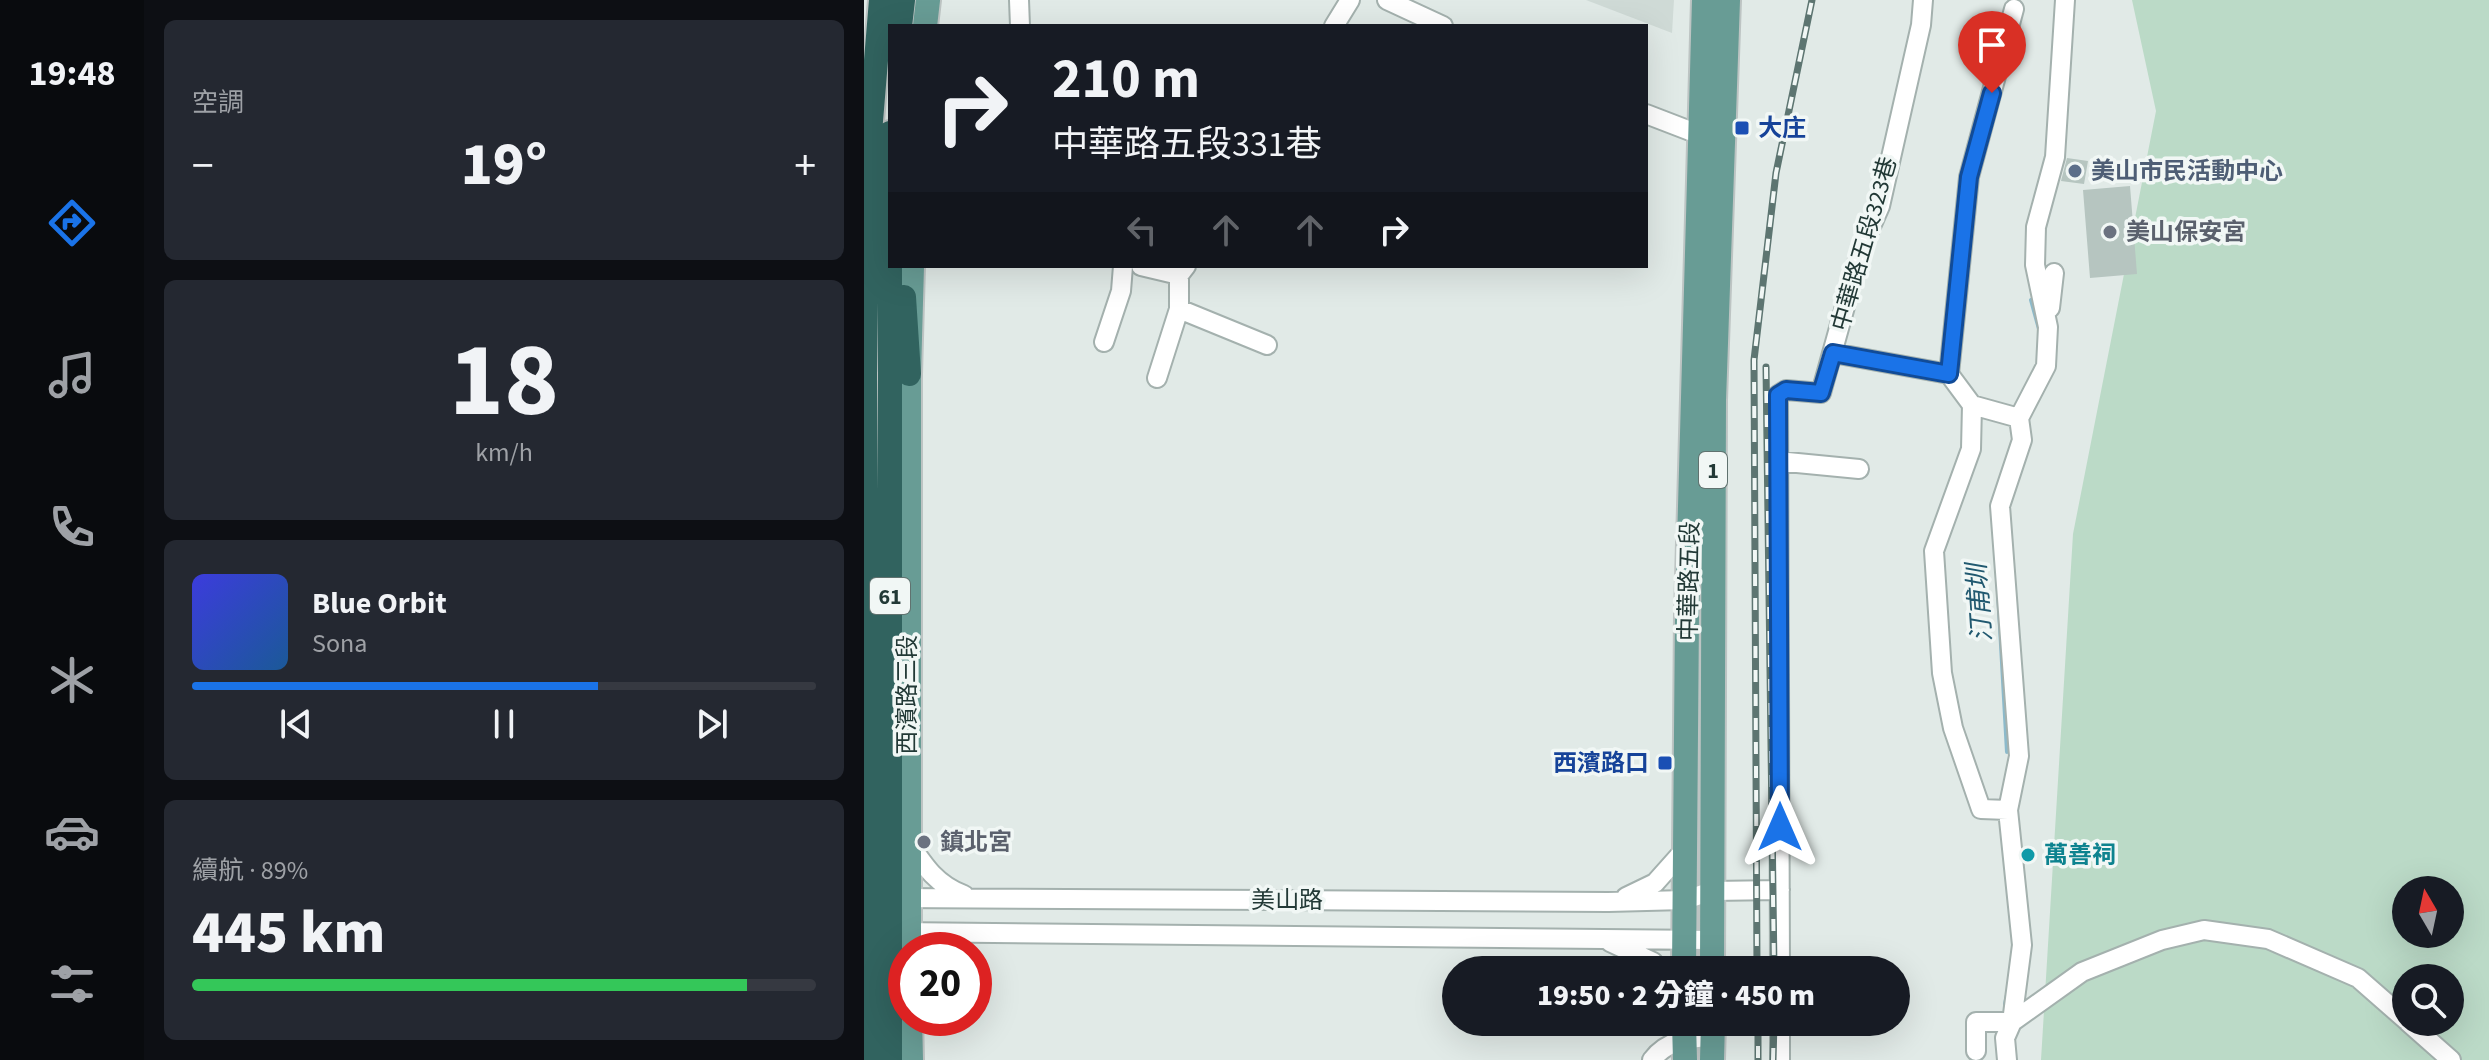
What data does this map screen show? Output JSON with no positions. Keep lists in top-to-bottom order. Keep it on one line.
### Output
{"streets":{"highway":["61"],"main road":["1","中華路五段","西濱路三段"],"street":["中華路五段323巷","美山路"]},"crossings":[["中華路五段","美山路"],["61","西濱路三段"],["61","美山路"],["西濱路三段","美山路"]],"water":["汀甫圳"],"places":{"transit":["大庄","西濱路口"],"other":["美山市民活動中心","美山保安宮","鎮北宮","萬善祠"]},"north":"top","page":{"tabs":"19:48","tile":["空調",["18","km/h"],["續航 · 89%","445 km"]],"turn":["210 m","中華路五段331巷"],"heat":["−","19°","+"],"song":["Blue Orbit","Sona"],"limit":"20","trip":"19:50 · 2 分鐘 · 450 m"}}
